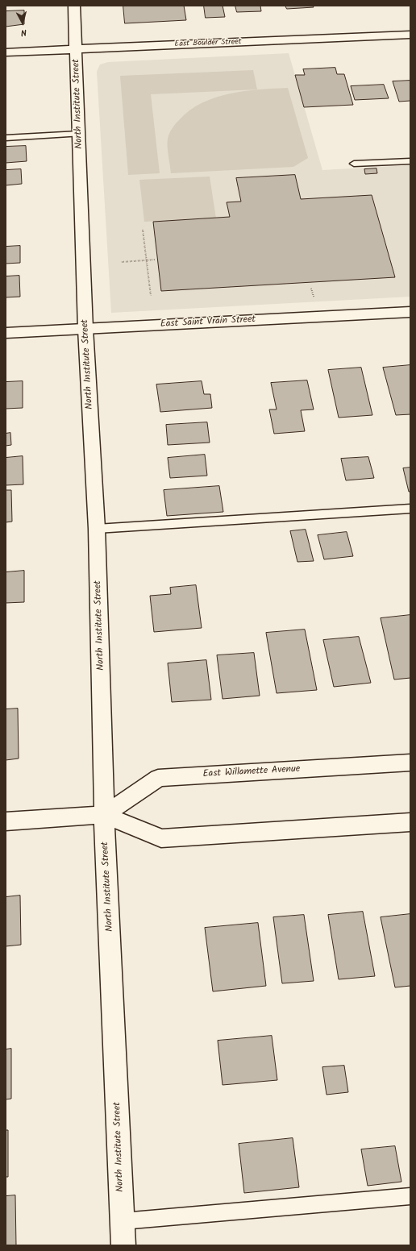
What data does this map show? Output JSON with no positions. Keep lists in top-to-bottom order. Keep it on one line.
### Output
{"streets":{"street":["East Boulder Street","North Institute Street","East Saint Vrain Street","East Willamette Avenue"]},"crossings":[["East Boulder Street","North Institute Street"],["North Institute Street","East Saint Vrain Street"],["North Institute Street","East Willamette Avenue"]],"north":"bottom"}
